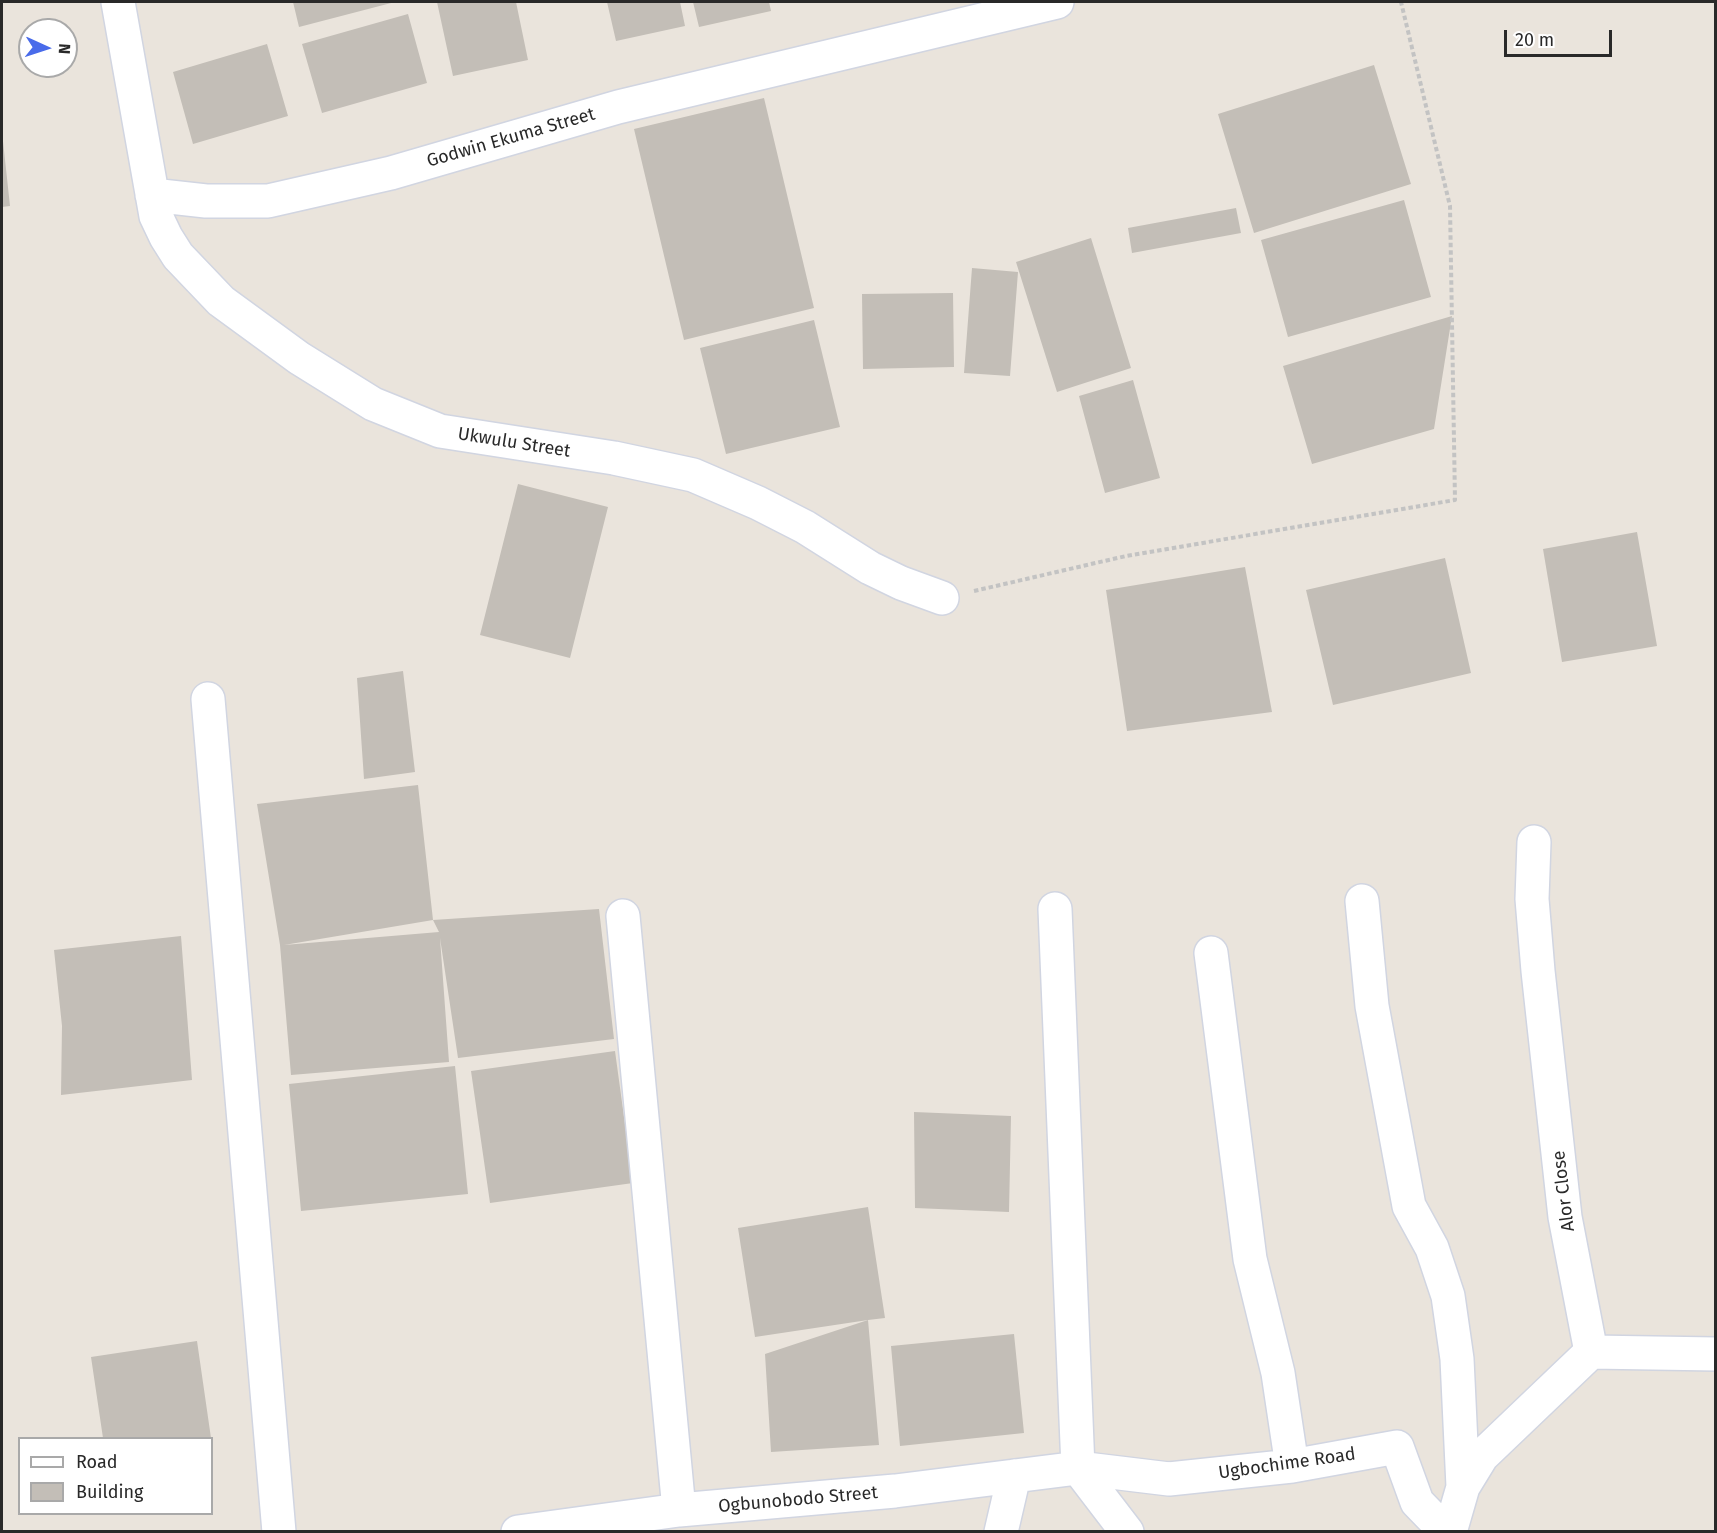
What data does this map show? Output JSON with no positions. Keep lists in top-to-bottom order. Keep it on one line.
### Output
{"streets":{"street":["Godwin Ekuma Street","Ukwulu Street","Alor Close","Ugbochime Road","Ogbunobodo Street"]},"crossings":[["Godwin Ekuma Street","Ukwulu Street"],["Ugbochime Road","Ogbunobodo Street"]],"legend":["Road","Building"],"scale_bar":"20 m","north":"right"}
